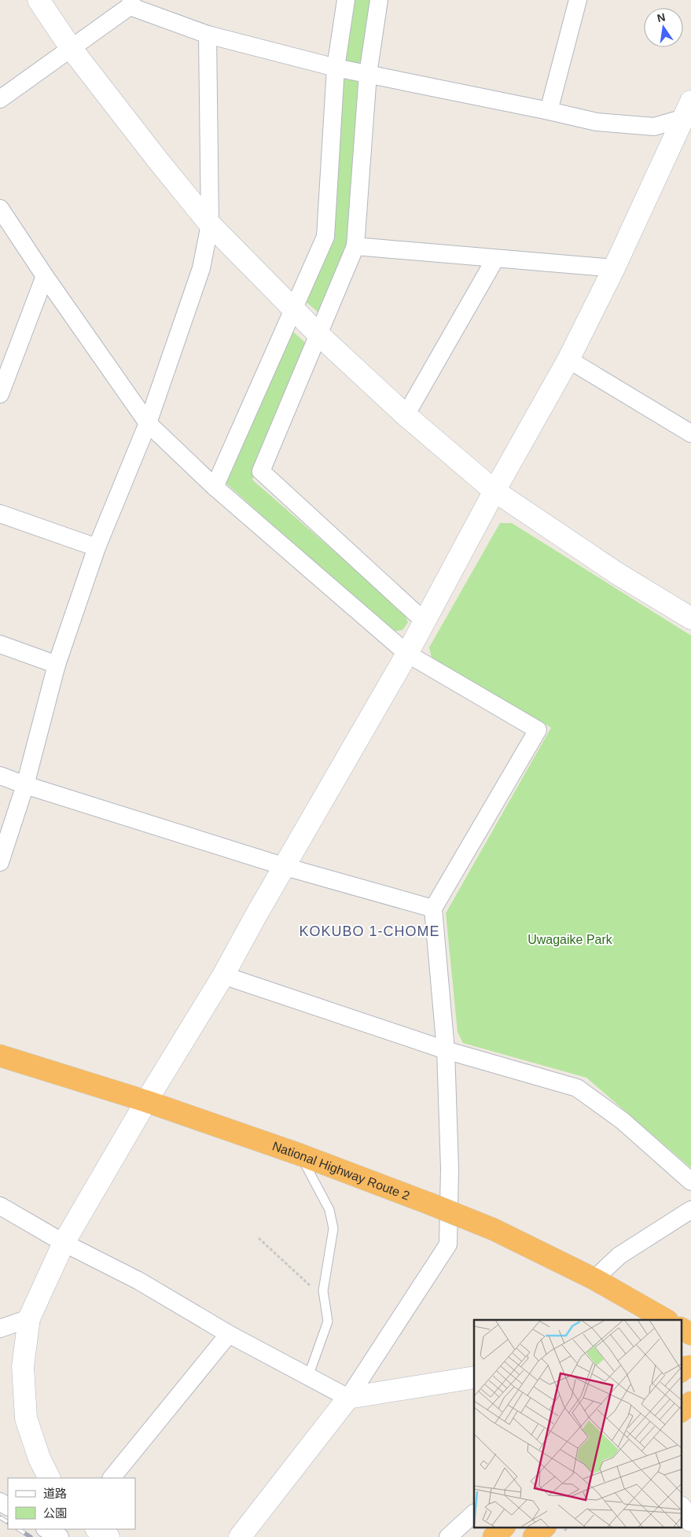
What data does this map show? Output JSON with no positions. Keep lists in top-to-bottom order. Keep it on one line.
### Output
{"streets":{"highway":["National Highway Route 2"]},"districts":["KOKUBO 1-CHOME"],"parks":["Uwagaike Park"],"legend":["道路","公園"],"north":"top"}
